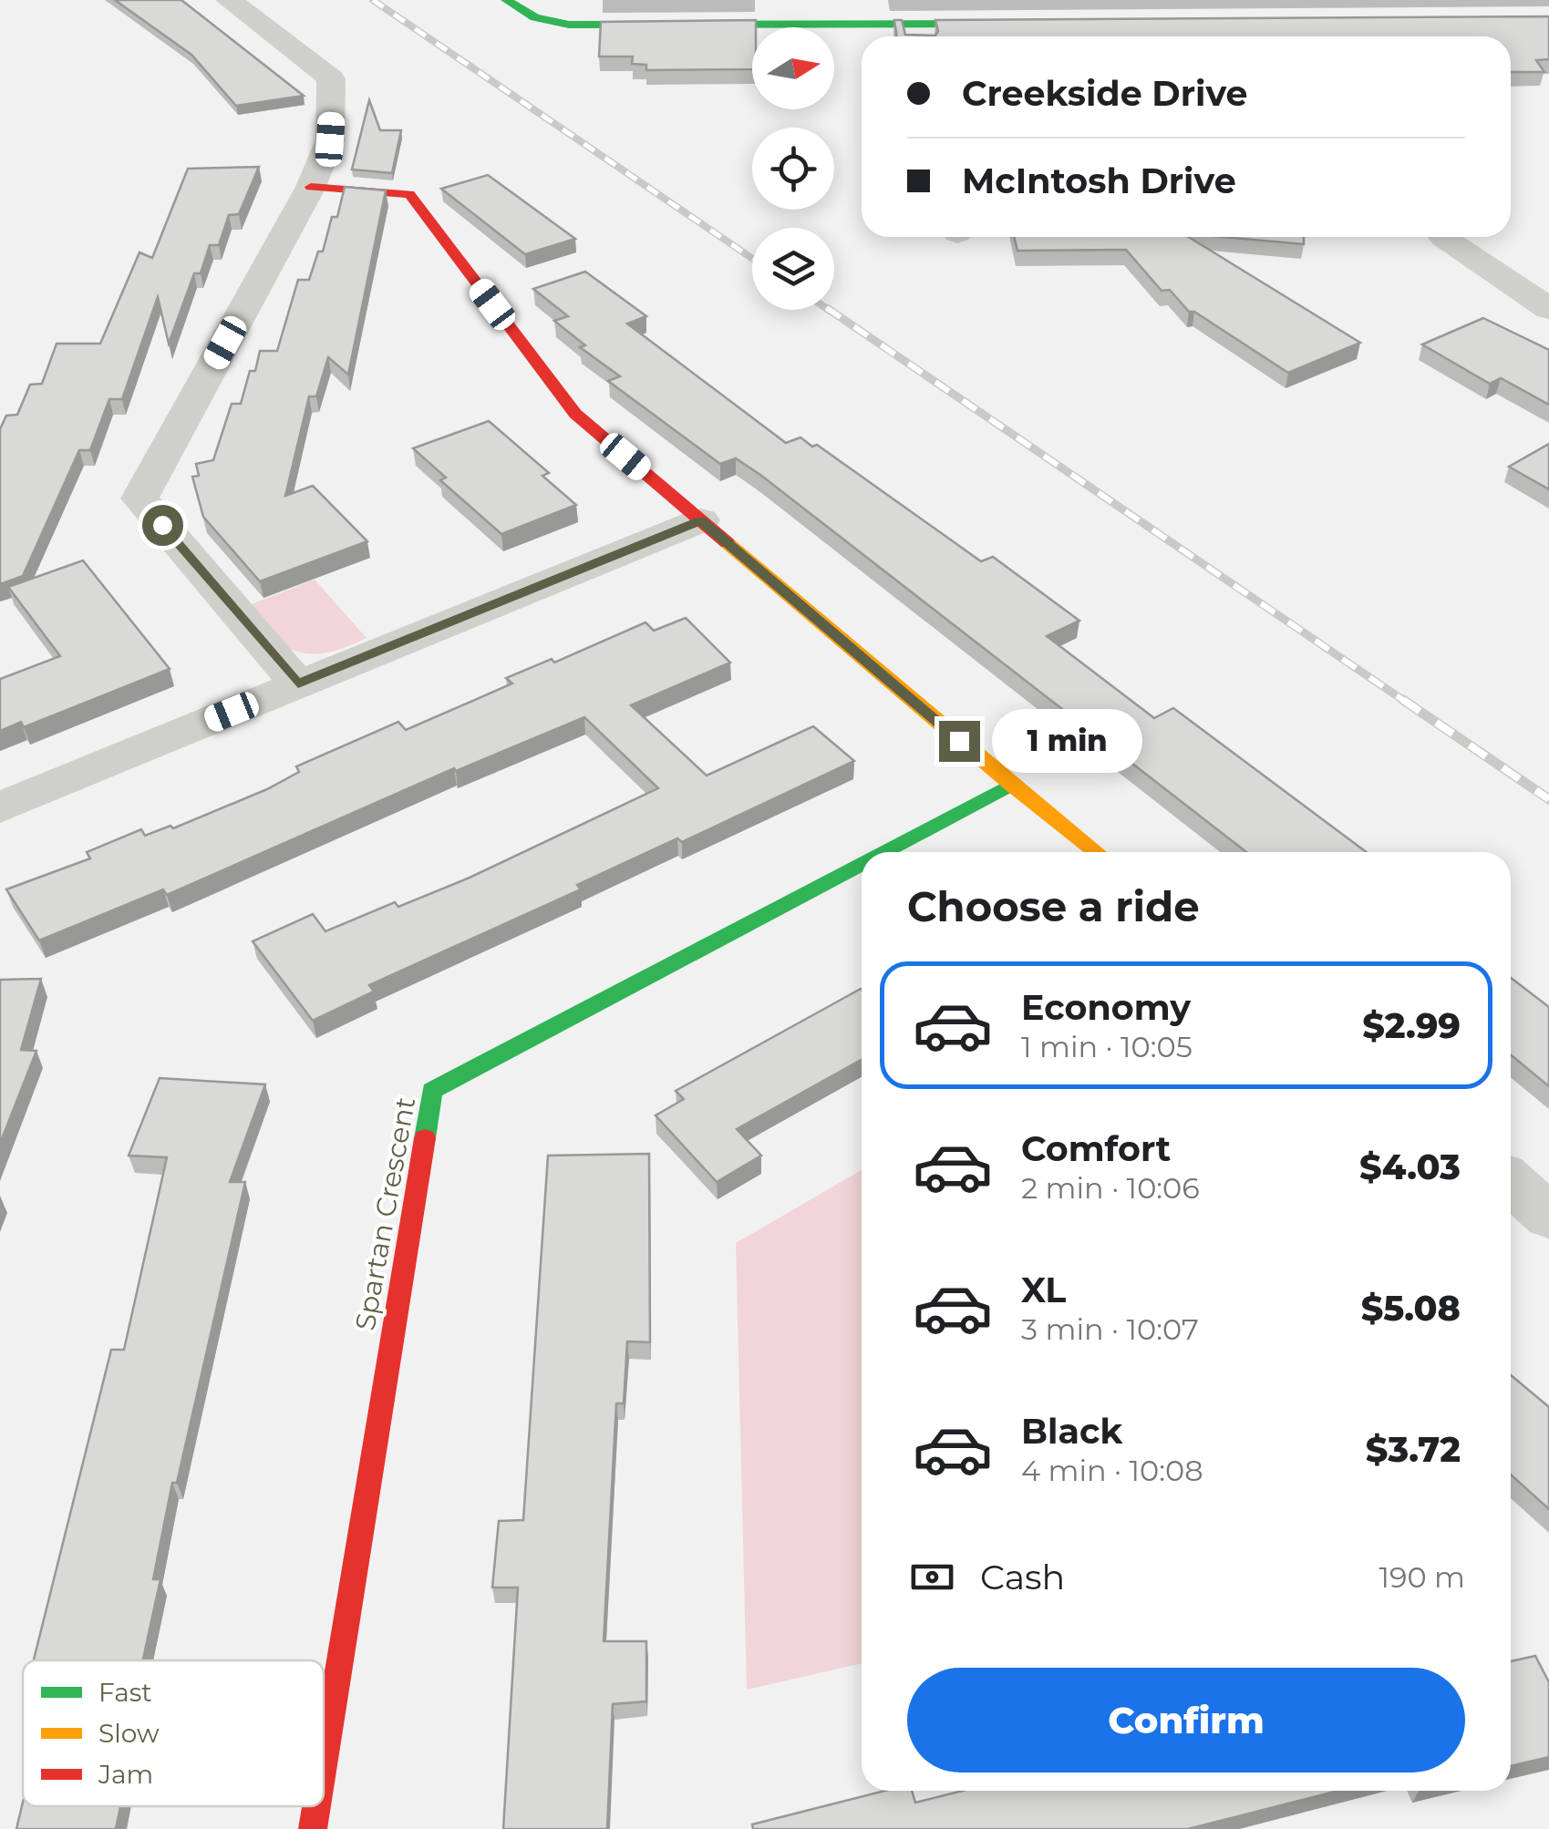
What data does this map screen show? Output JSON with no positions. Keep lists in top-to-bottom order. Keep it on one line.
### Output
{"streets":{"street":["Spartan Crescent"]},"legend":["Fast","Slow","Jam"],"north":"right","page":{"banner":["Creekside Drive","McIntosh Drive"],"bubble":"1 min","heading":"Choose a ride","list":[{"name":"Economy","note":"1 min · 10:05","value":"$2.99"},{"name":"Comfort","note":"2 min · 10:06","value":"$4.03"},{"name":"XL","note":"3 min · 10:07","value":"$5.08"},{"name":"Black","note":"4 min · 10:08","value":"$3.72"}],"pay":["Cash","190 m"],"buttons":"Confirm"}}
